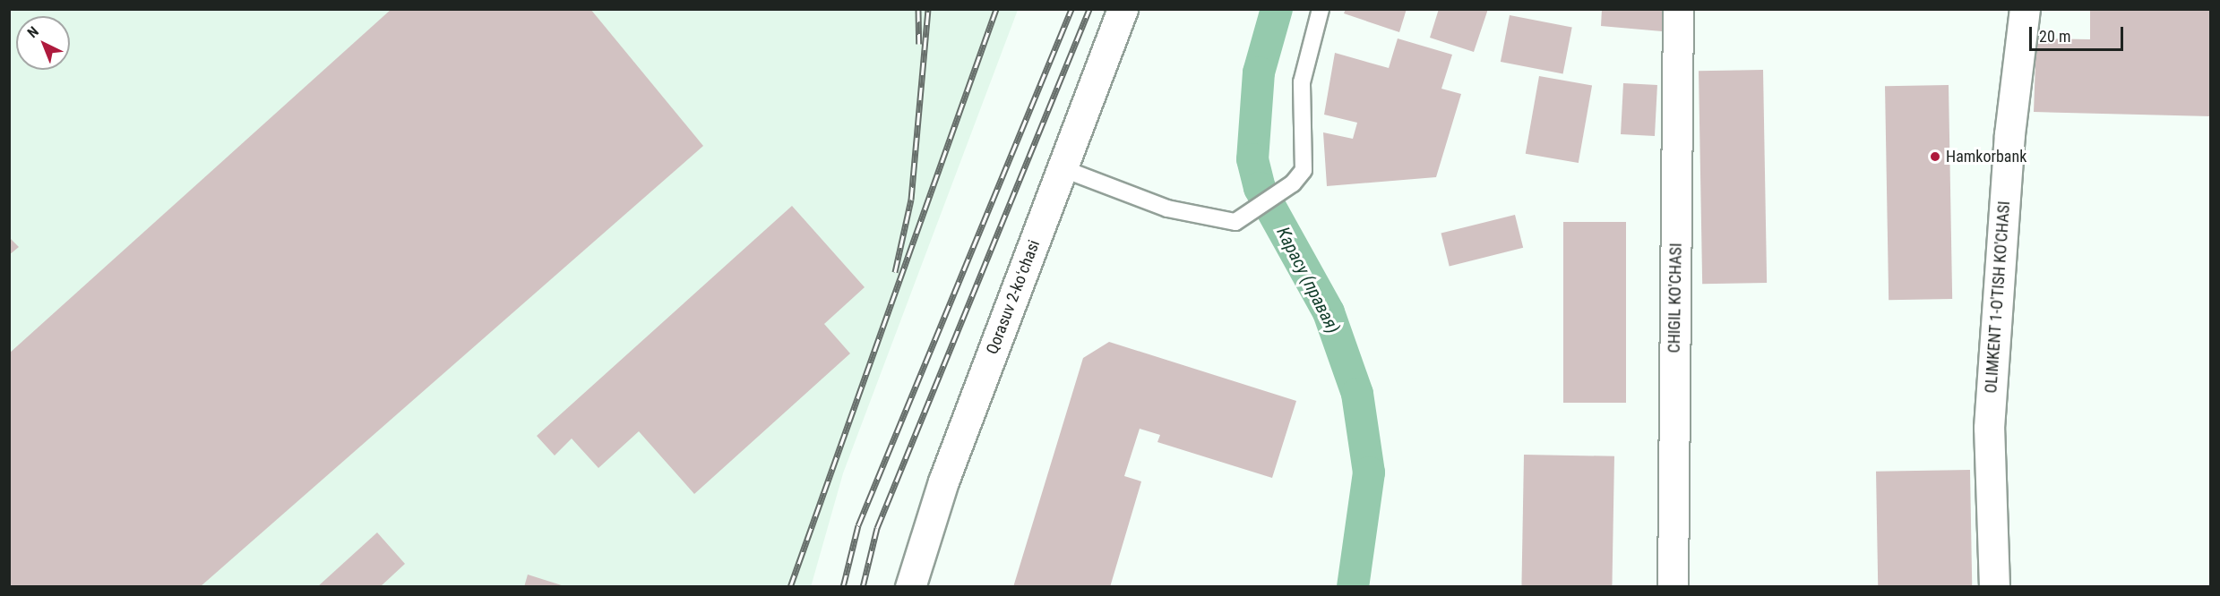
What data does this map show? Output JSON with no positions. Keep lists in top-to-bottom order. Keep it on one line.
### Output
{"streets":{"street":["Qorasuv 2-koʻchasi","OLIMKENT 1-O'TISH KO'CHASI","CHIGIL KO'CHASI"]},"water":["Карасу (правая)"],"places":["Hamkorbank"],"scale_bar":"20 m","north":"top left"}
